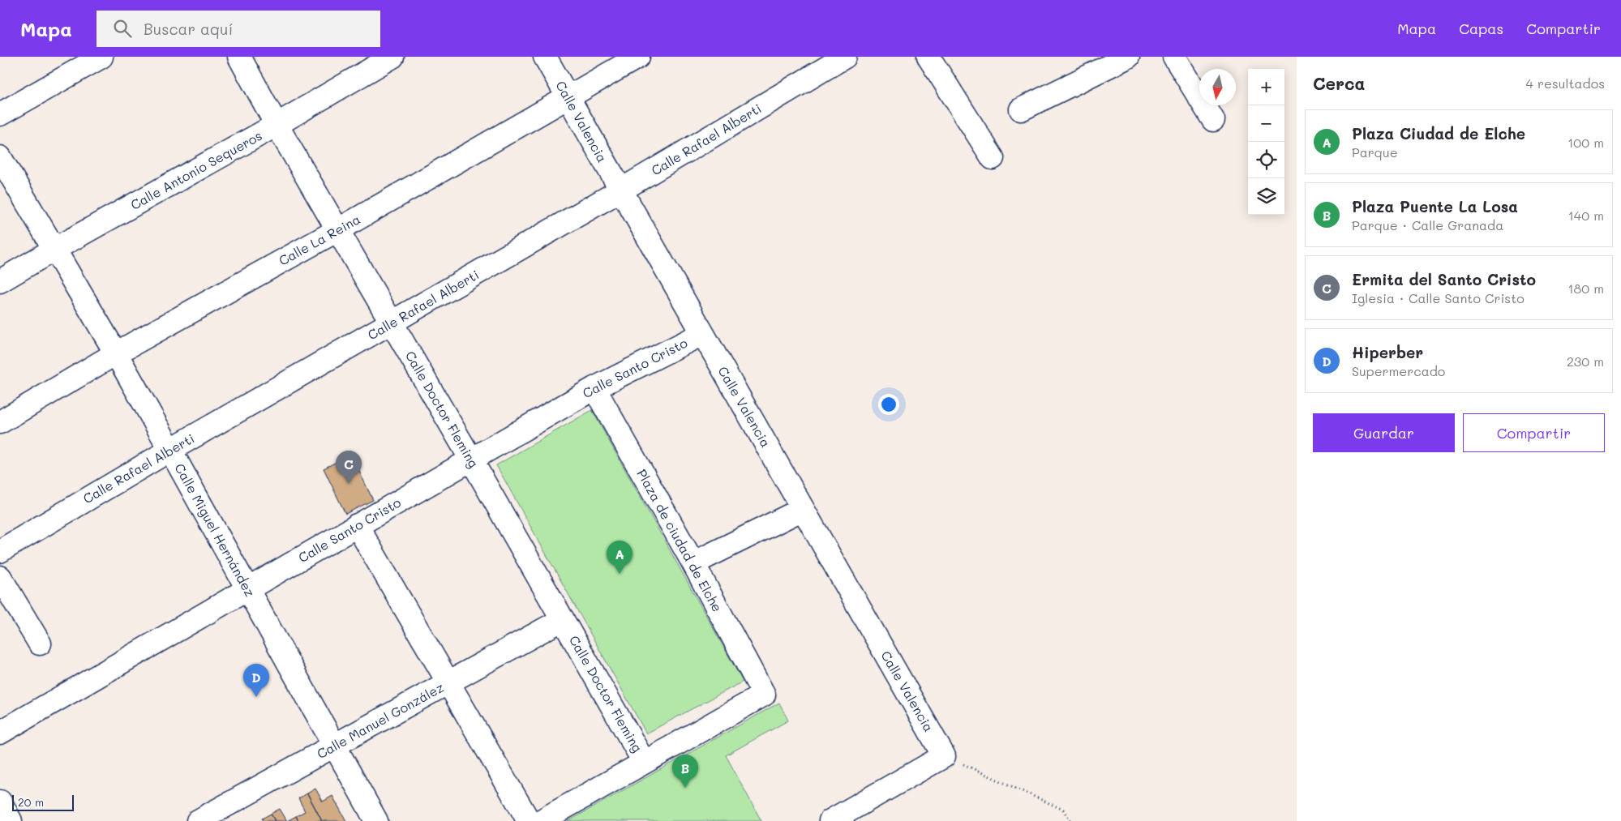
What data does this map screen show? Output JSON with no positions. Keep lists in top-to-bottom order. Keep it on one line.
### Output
{"streets":{"street":["Calle Valencia","Calle Rafael Alberti","Calle Antonio Sequeros","Calle La Reina","Calle Santo Cristo","Calle Doctor Fleming","Calle Miguel Hernández","Plaza de ciudad de Elche","Calle Manuel González"]},"crossings":[["Calle Valencia","Calle Rafael Alberti"],["Calle Valencia","Calle La Reina"],["Calle Valencia","Calle Santo Cristo"],["Calle Rafael Alberti","Calle Doctor Fleming"],["Calle Rafael Alberti","Calle Miguel Hernández"],["Calle Antonio Sequeros","Calle Doctor Fleming"],["Calle Antonio Sequeros","Calle Miguel Hernández"],["Calle La Reina","Calle Doctor Fleming"],["Calle La Reina","Calle Miguel Hernández"],["Calle Santo Cristo","Calle Doctor Fleming"],["Calle Santo Cristo","Calle Miguel Hernández"],["Calle Santo Cristo","Plaza de ciudad de Elche"],["Calle Doctor Fleming","Plaza de ciudad de Elche"],["Calle Doctor Fleming","Calle Manuel González"],["Calle Miguel Hernández","Calle Manuel González"]],"scale_bar":"20 m","north":"bottom","page":{"header":"Mapa","search":"Buscar aquí","nav":["Mapa","Capas","Compartir"],"heading":["Cerca","4 resultados"],"map_buttons":["+","−"],"list":[{"mark":"A","name":"Plaza Ciudad de Elche","note":"Parque","value":"100 m"},{"mark":"B","name":"Plaza Puente La Losa","note":"Parque · Calle Granada","value":"140 m"},{"mark":"C","name":"Ermita del Santo Cristo","note":"Iglesia · Calle Santo Cristo","value":"180 m"},{"mark":"D","name":"Hiperber","note":"Supermercado","value":"230 m"}],"buttons":["Guardar","Compartir"],"pins":["C","A","D","B"],"scale":"20 m"}}
